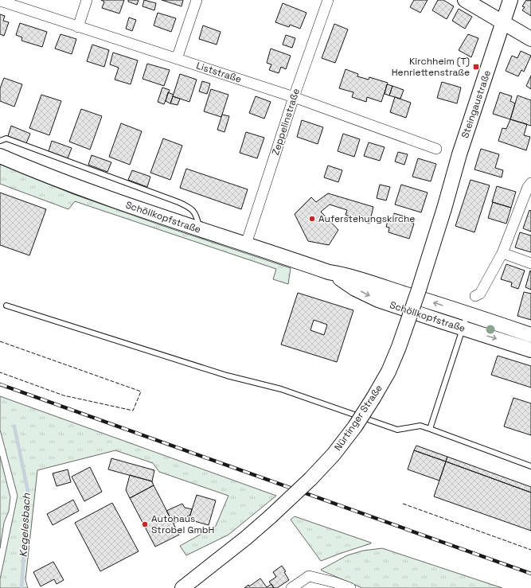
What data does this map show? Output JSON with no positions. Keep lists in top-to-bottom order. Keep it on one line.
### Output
{"streets":{"main road":["Steingaustraße","Schöllkopfstraße","Nürtinger Straße"],"street":["Liststraße","Zeppelinstraße"]},"crossings":[["Liststraße","Zeppelinstraße"],["Steingaustraße","Nürtinger Straße"],["Zeppelinstraße","Schöllkopfstraße"]],"water":["Kegelesbach"],"places":{"transit":["Kirchheim (T) Henriettenstraße"],"other":["Auferstehungskirche","Autohaus Strobel GmbH"]}}
